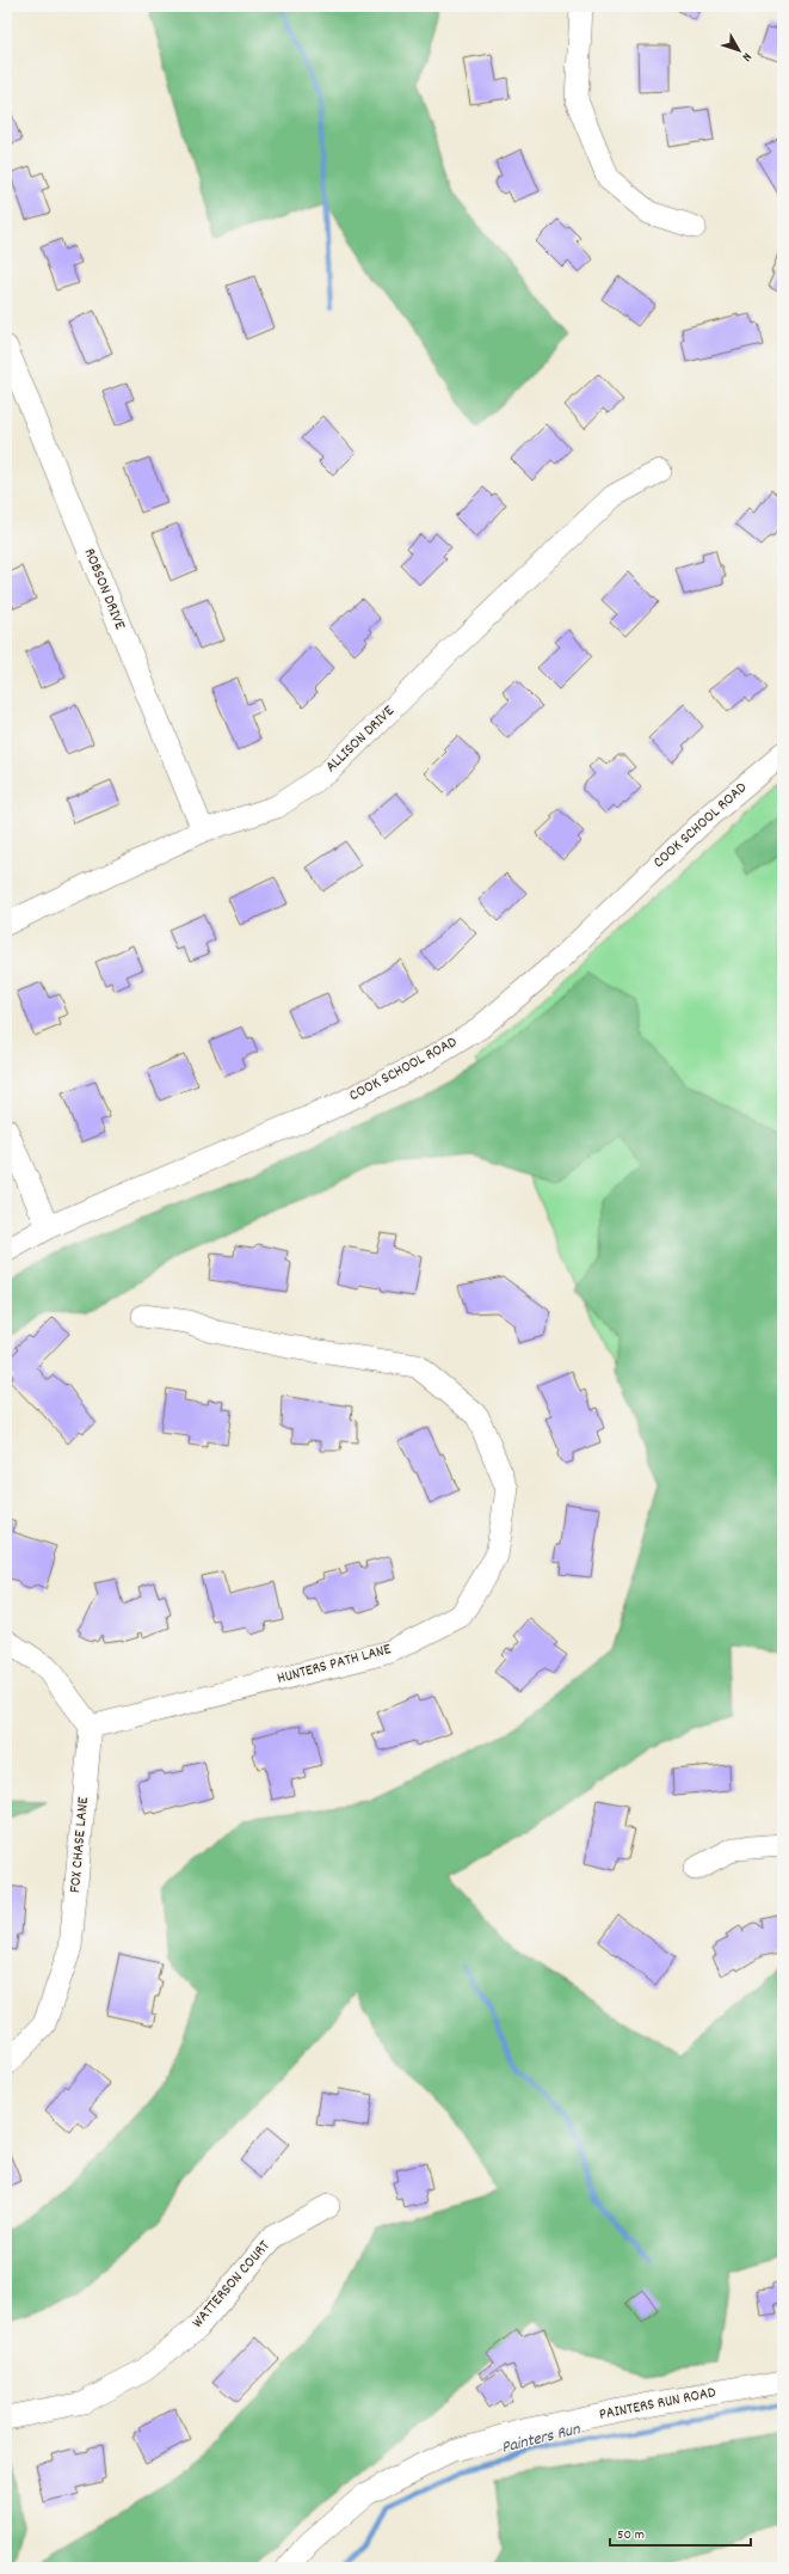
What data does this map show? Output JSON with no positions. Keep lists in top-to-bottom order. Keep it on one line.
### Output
{"streets":{"street":["ROBSON DRIVE","ALLISON DRIVE","COOK SCHOOL ROAD","HUNTERS PATH LANE","FOX CHASE LANE","WATTERSON COURT","PAINTERS RUN ROAD"]},"crossings":[["ROBSON DRIVE","ALLISON DRIVE"],["HUNTERS PATH LANE","FOX CHASE LANE"]],"water":["Painters Run"],"scale_bar":"50 m","north":"bottom right"}
